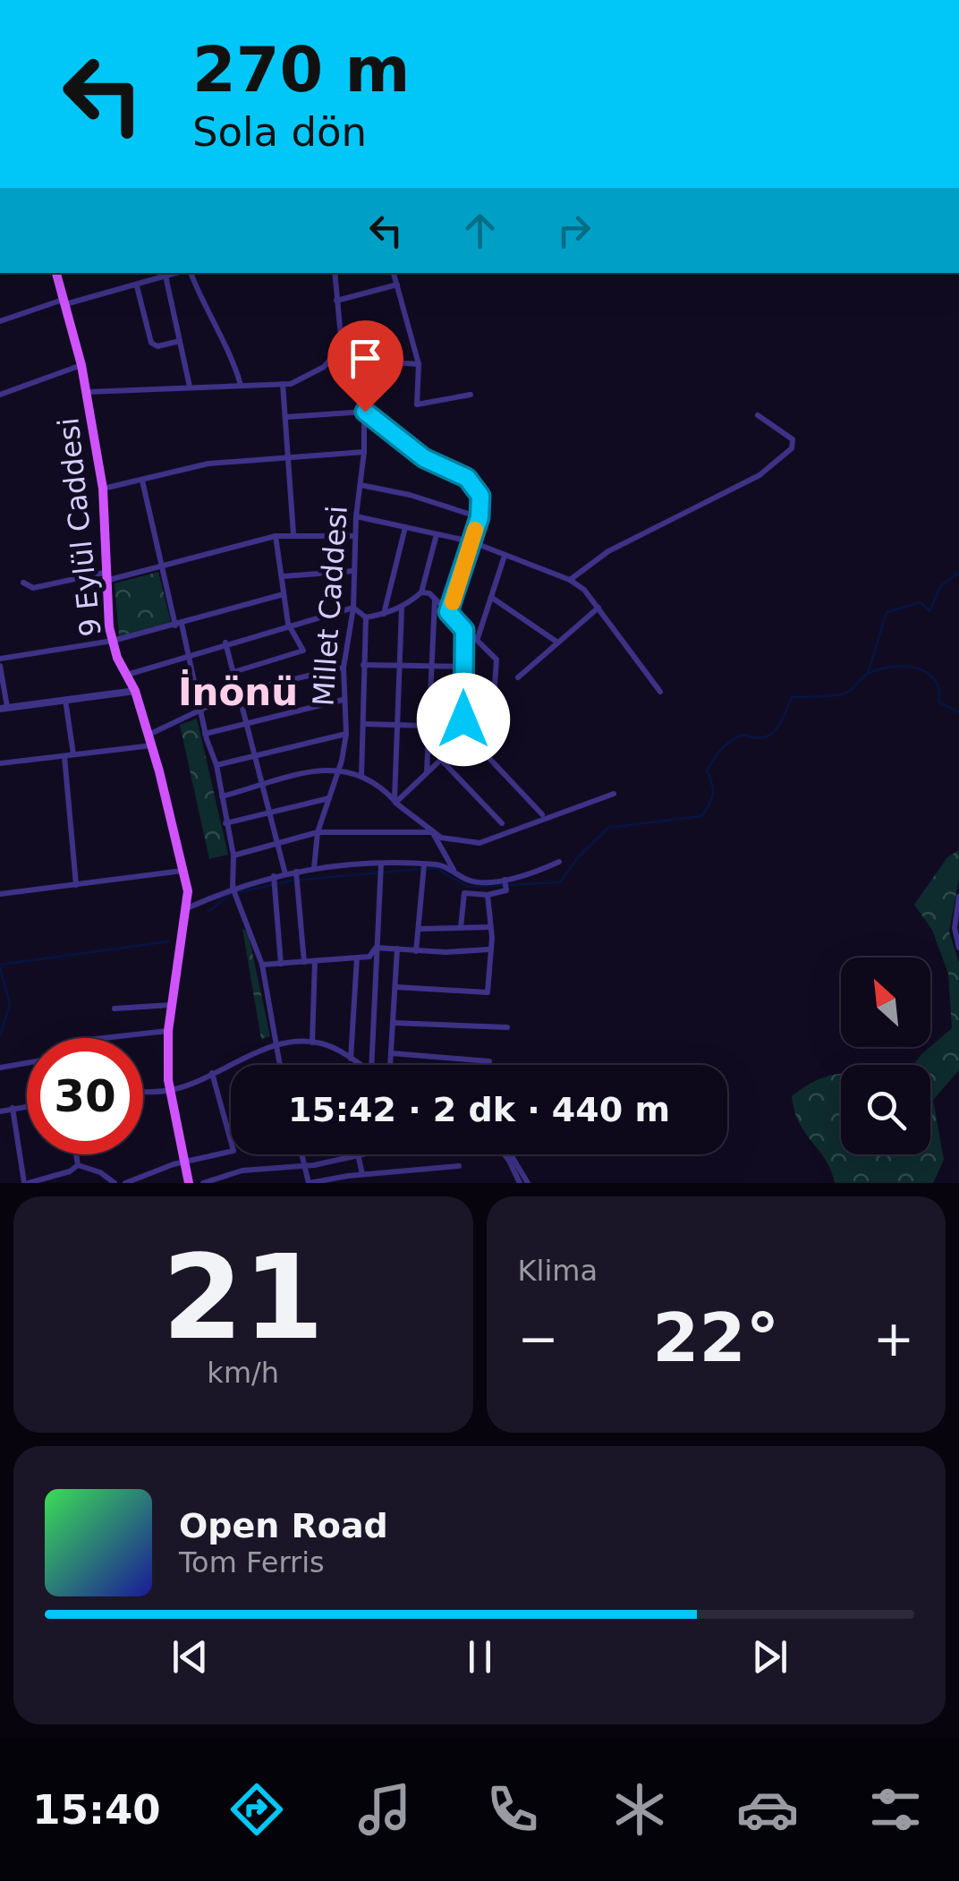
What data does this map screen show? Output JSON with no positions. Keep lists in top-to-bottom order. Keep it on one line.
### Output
{"streets":{"main road":["9 Eylül Caddesi"],"street":["Millet Caddesi"]},"districts":["İnönü"],"north":"top left","page":{"turn":["270 m","Sola dön"],"limit":"30","trip":"15:42 · 2 dk · 440 m","tile":[["21","km/h"],"Klima"],"heat":["−","22°","+"],"song":["Open Road","Tom Ferris"],"tabs":"15:40"}}
